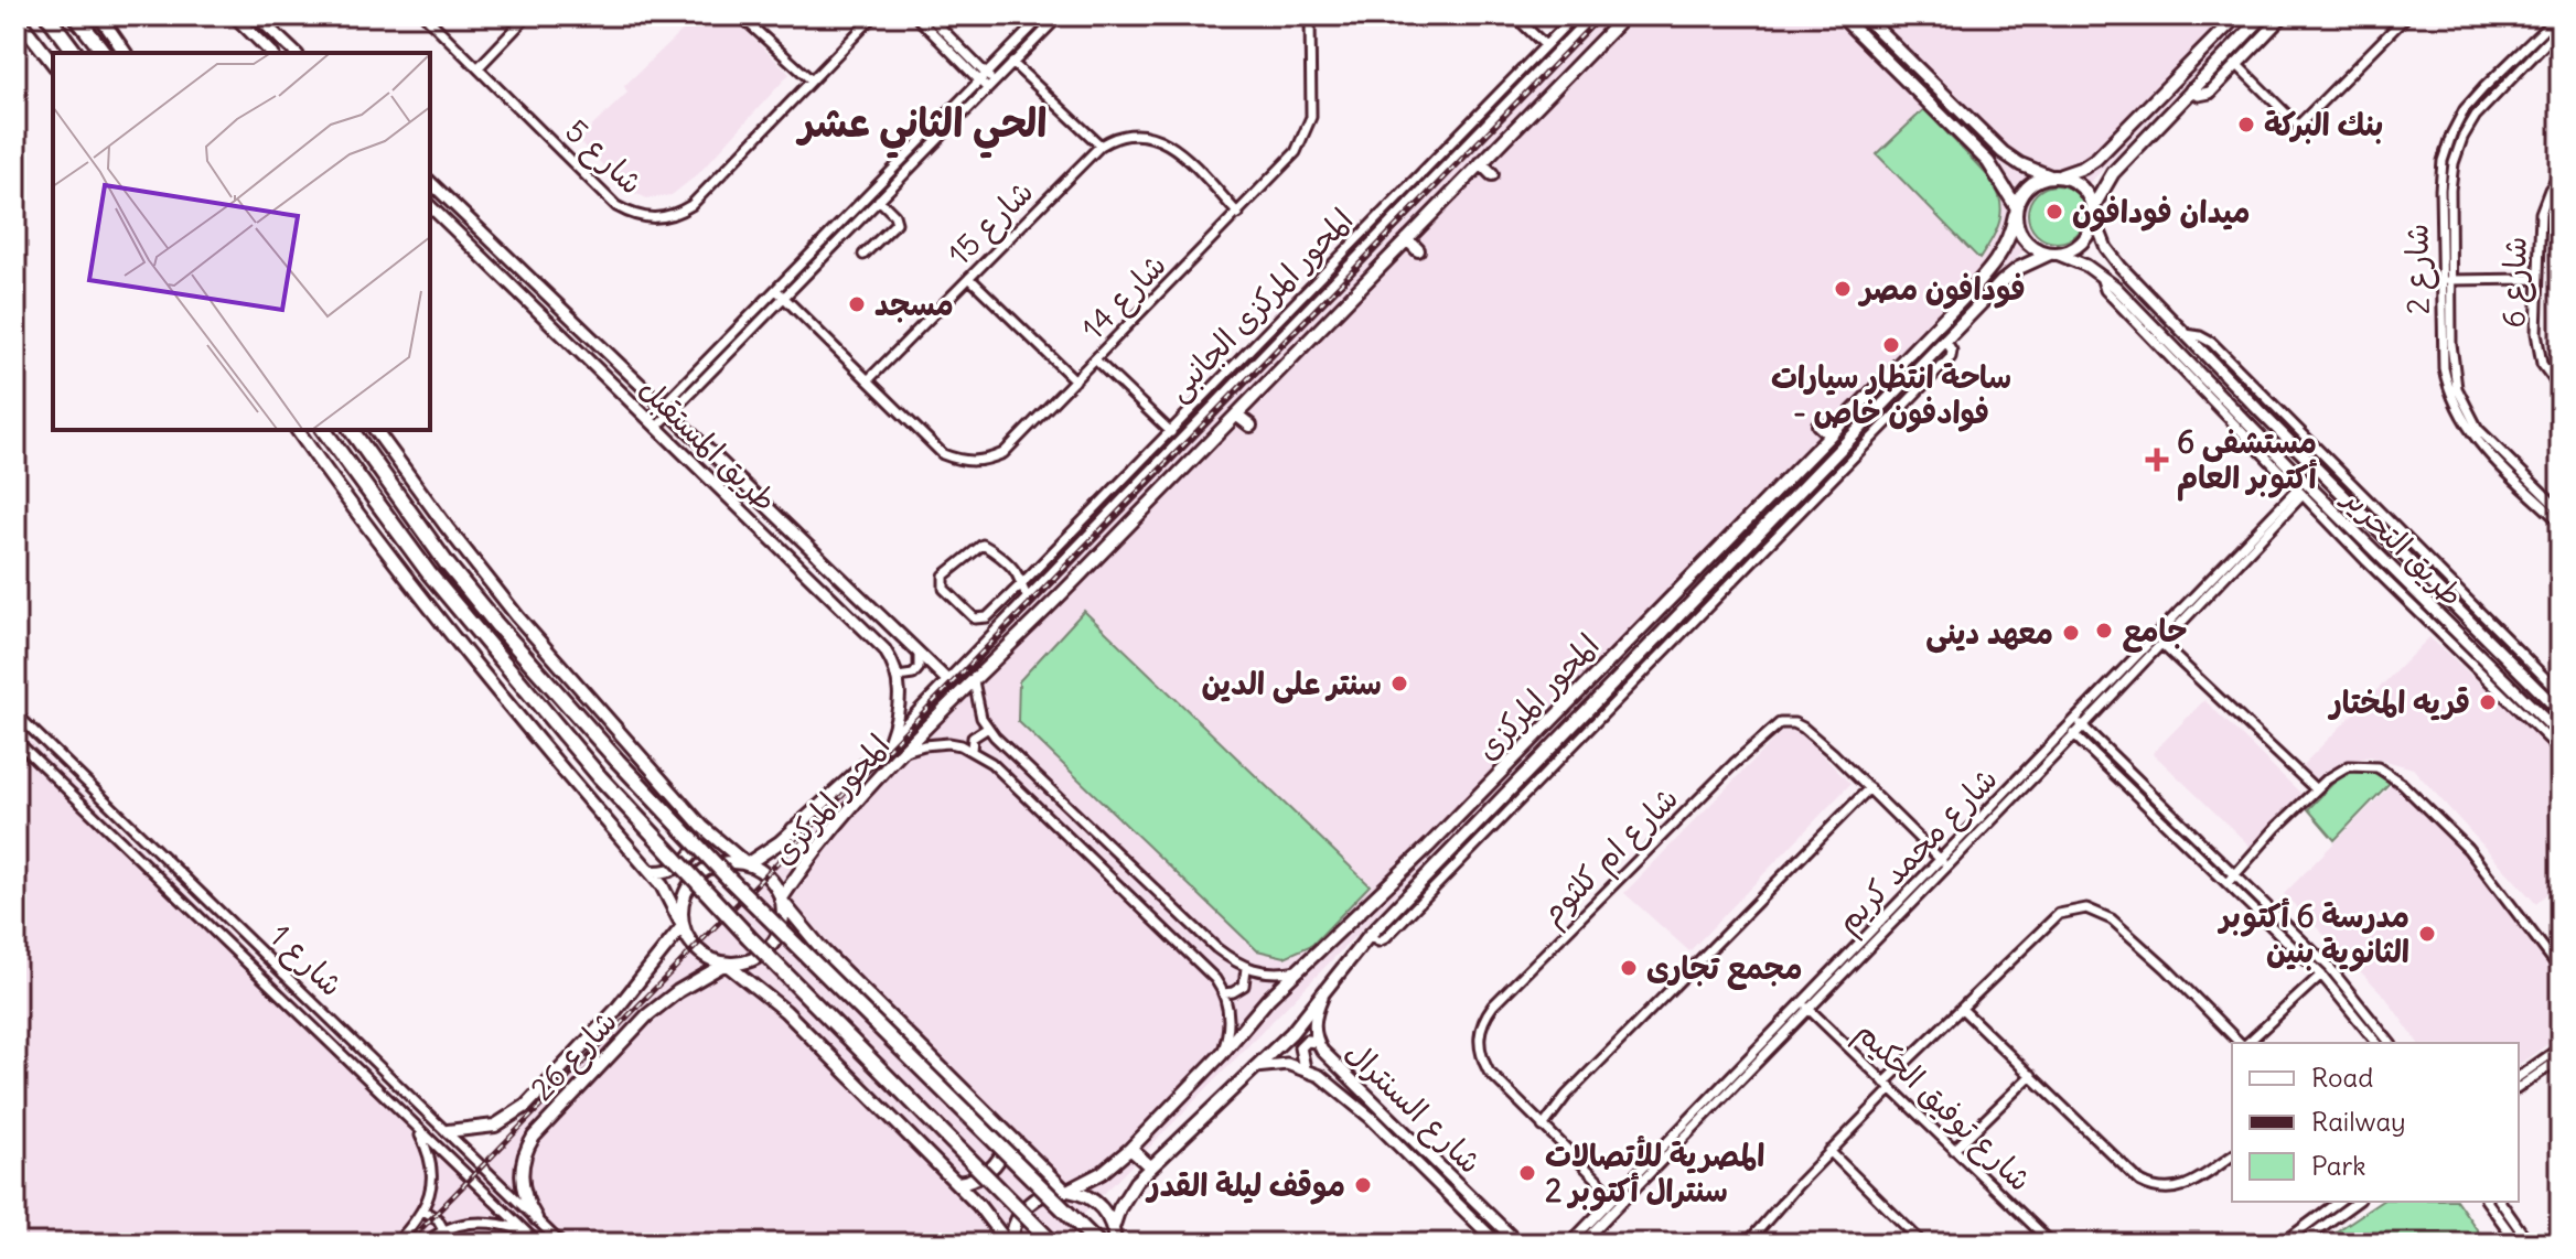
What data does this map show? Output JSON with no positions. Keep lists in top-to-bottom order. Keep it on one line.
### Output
{"streets":{"main road":["المحور المركزى","شارع 26"],"street":["شارع 5","شارع 15","شارع 2","شارع 6","شارع 14","المحور المركزى الجانبى","طريق المستقبل","طريق التحرير","شارع محمد كريم","شارع ام كلثوم","شارع 1","شارع توفيق الحكيم","شارع السنترال"]},"crossings":[["شارع 15","شارع 14"],["المحور المركزى الجانبى","المحور المركزى"],["طريق المستقبل","المحور المركزى"],["طريق التحرير","المحور المركزى"],["المحور المركزى","شارع 26"],["المحور المركزى","شارع السنترال"],["شارع محمد كريم","شارع ام كلثوم"],["شارع محمد كريم","شارع توفيق الحكيم"],["شارع 1","شارع 26"]],"districts":["الحي الثاني عشر"],"places":{"other":["بنك البركة","ميدان فودافون","فودافون مصر","مسجد","ساحة انتظار سيارات - فوادفون خاص","جامع","معهد دينى","سنتر على الدين","قريه المختار","مدرسة 6 أكتوبر الثانوية بنين","مجمع تجارى","المصرية للأتصالات سنترال أكتوبر 2","موقف ليلة القدر"],"health":["مستشفى 6 أكتوبر العام"]},"legend":["Road","Railway","Park"]}
